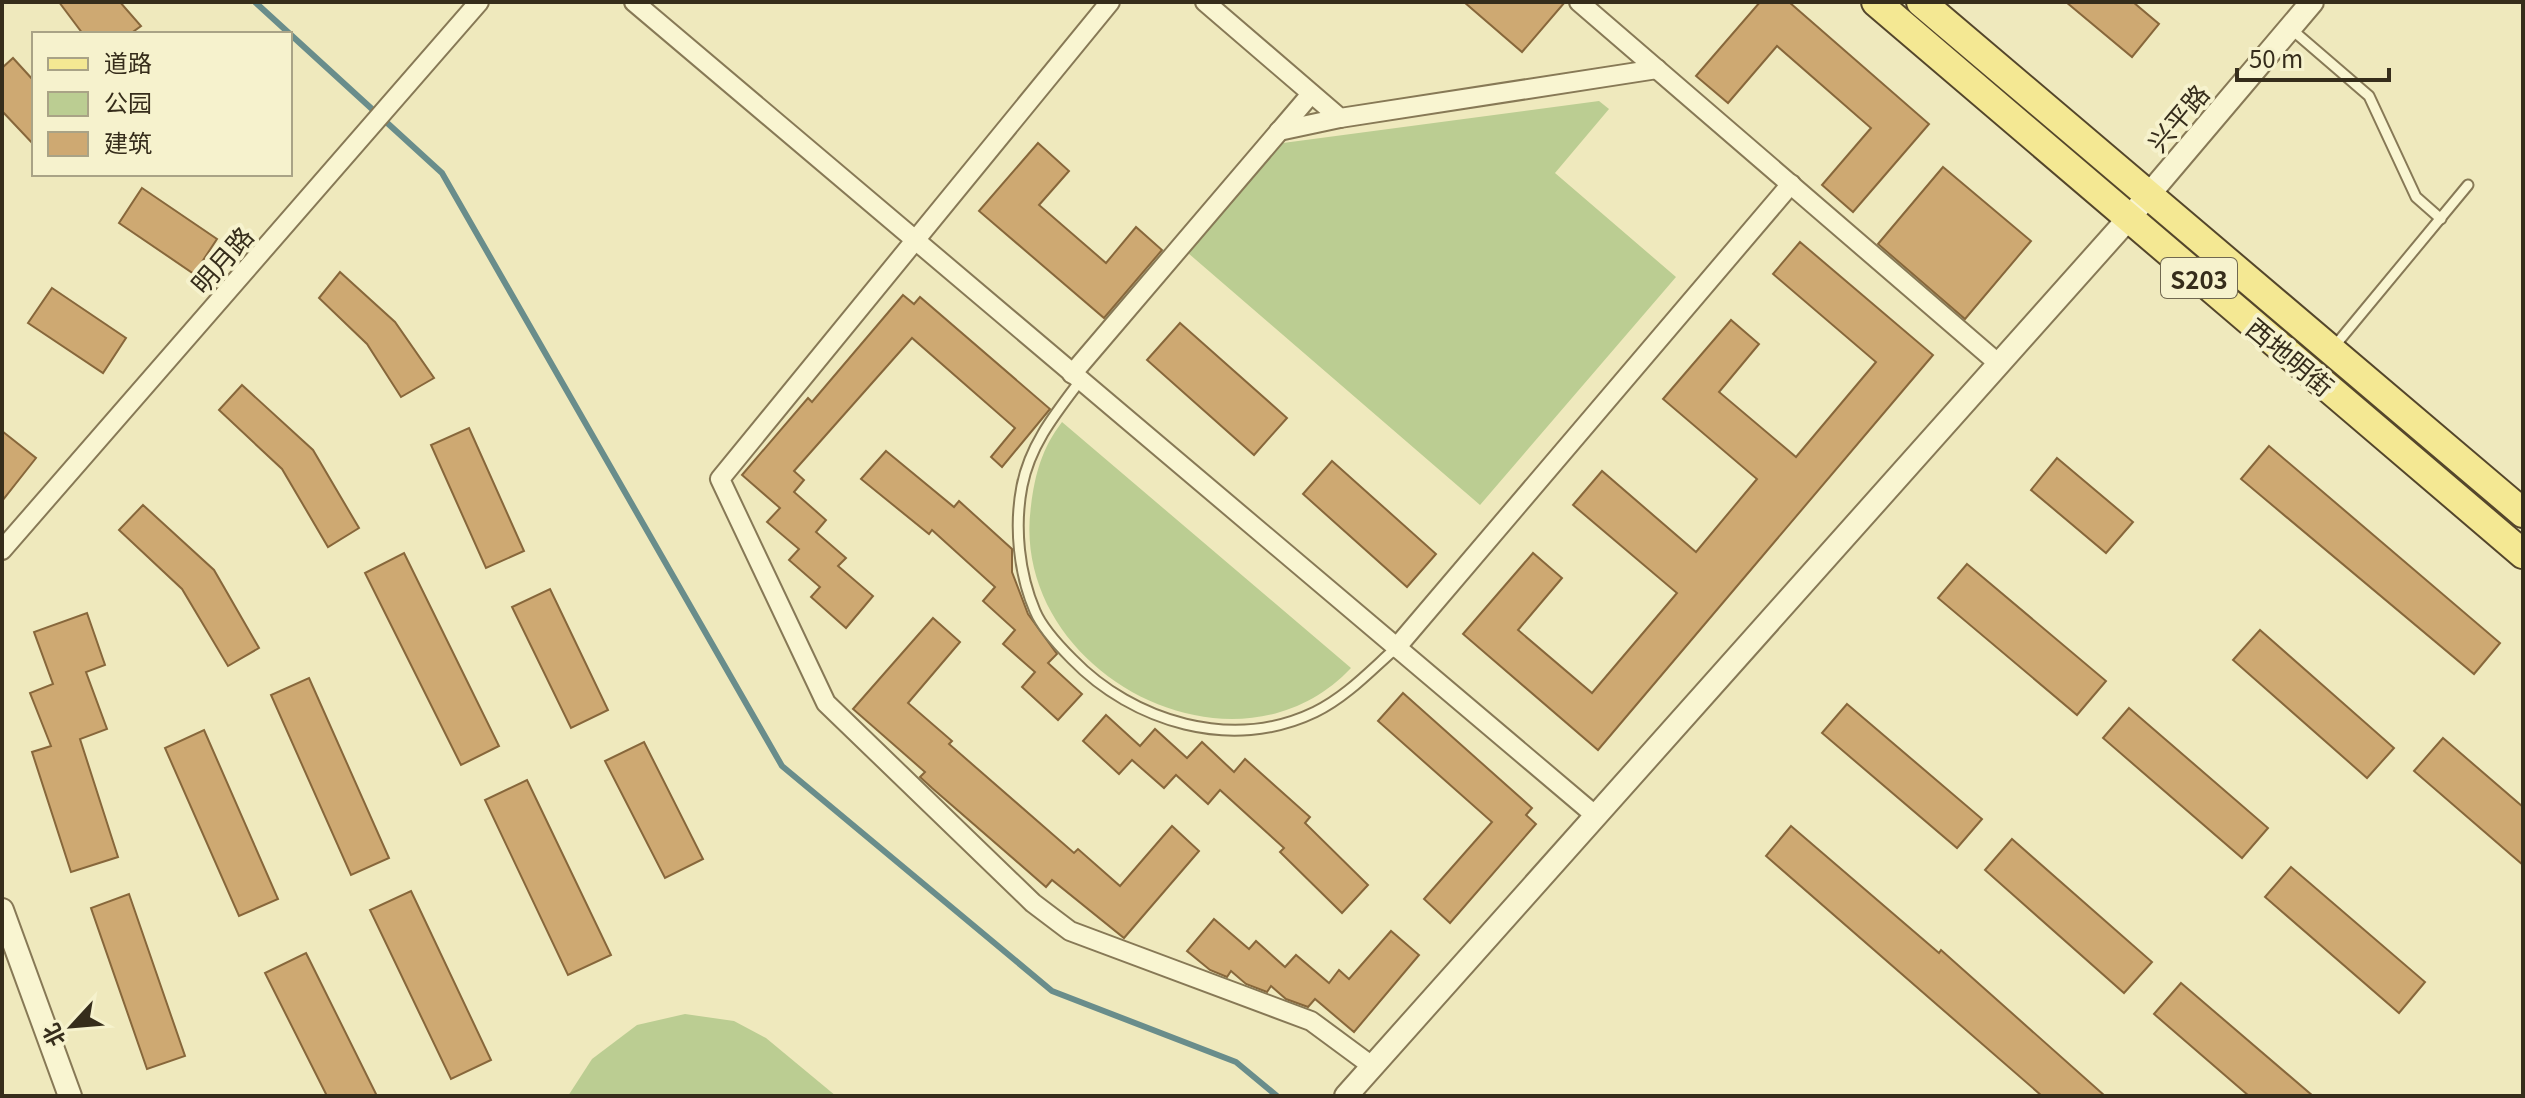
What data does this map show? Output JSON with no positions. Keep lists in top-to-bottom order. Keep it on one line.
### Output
{"streets":{"main road":["S203","西地明街"],"street":["兴平路","明月路"]},"crossings":[["兴平路","西地明街"]],"legend":["道路","公园","建筑"],"scale_bar":"50 m","north":"bottom left"}
